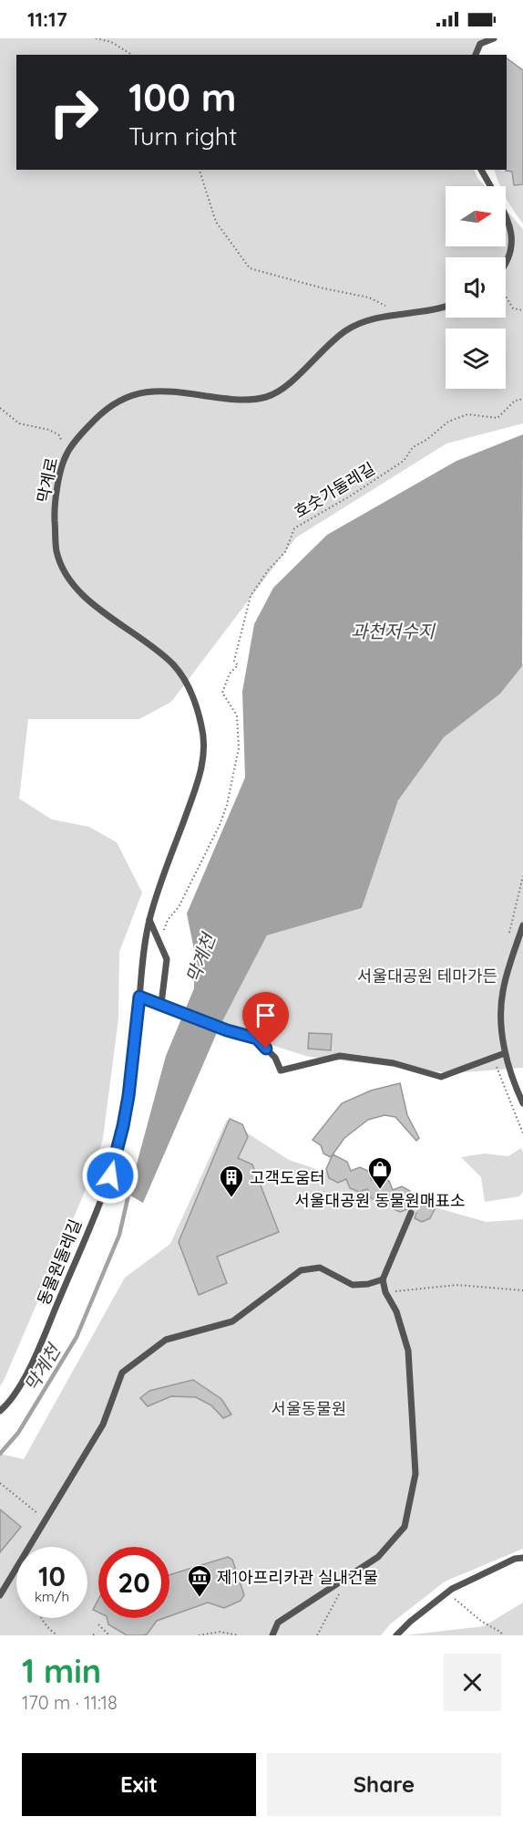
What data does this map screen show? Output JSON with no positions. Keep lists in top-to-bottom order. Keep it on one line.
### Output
{"streets":{"lane":["막계로","동물원둘레길"],"path":["호숫가둘레길"]},"crossings":[["막계로","동물원둘레길"]],"water":["과천저수지","막계천"],"parks":["서울대공원 테마가든","서울동물원"],"places":{"shop":["서울대공원 동물원매표소"],"building":["고객도움터"],"museum":["제1아프리카관 실내건물"]},"north":"right","page":{"status":"11:17","turn":["100 m","Turn right"],"speed":"10 km/h","limit":"20","heading":["1 min","170 m · 11:18"],"buttons":["Exit","Share"]}}
